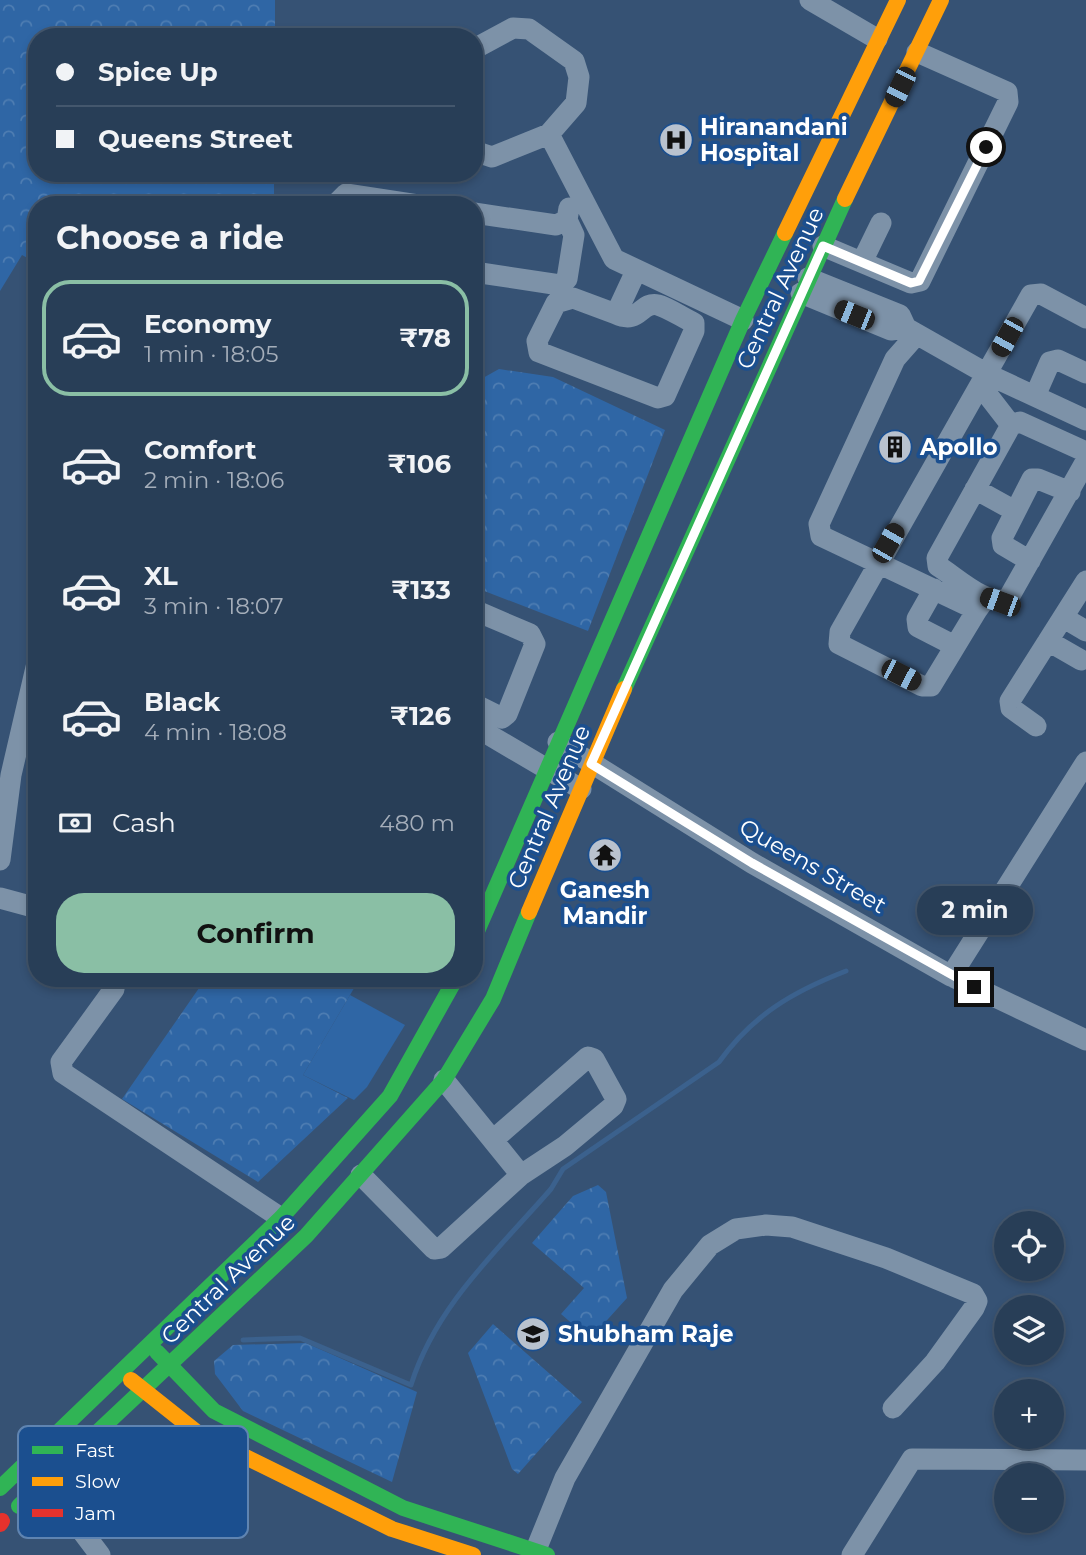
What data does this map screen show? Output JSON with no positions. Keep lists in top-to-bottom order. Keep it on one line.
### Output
{"streets":{"main road":["Central Avenue"],"street":["Queens Street"]},"crossings":[["Central Avenue","Queens Street"]],"places":{"hospital":["Hiranandani Hospital"],"building":["Apollo"],"temple":["Ganesh Mandir"],"school or university":["Shubham Raje"]},"legend":["Fast","Slow","Jam"],"page":{"banner":["Spice Up","Queens Street"],"heading":"Choose a ride","list":[{"name":"Economy","note":"1 min · 18:05","value":"₹78"},{"name":"Comfort","note":"2 min · 18:06","value":"₹106"},{"name":"XL","note":"3 min · 18:07","value":"₹133"},{"name":"Black","note":"4 min · 18:08","value":"₹126"}],"pay":["Cash","480 m"],"buttons":"Confirm","bubble":"2 min","map_buttons":["+","−"]}}
